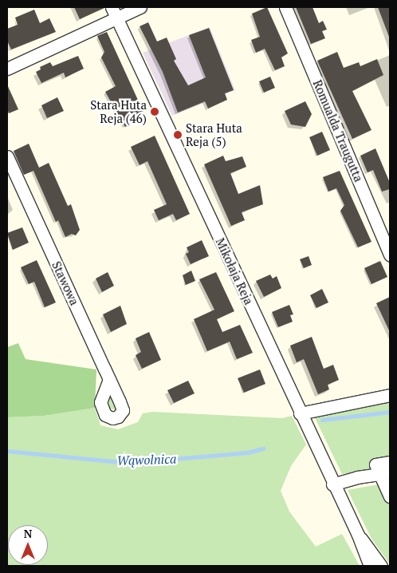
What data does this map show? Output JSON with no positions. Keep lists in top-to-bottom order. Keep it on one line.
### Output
{"streets":{"street":["Romualda Traugutta","Mikołaja Reja","Stawowa"]},"water":["Wąwolnica"],"places":["Stara Huta Reja (46)","Stara Huta Reja (5)"],"north":"top"}
